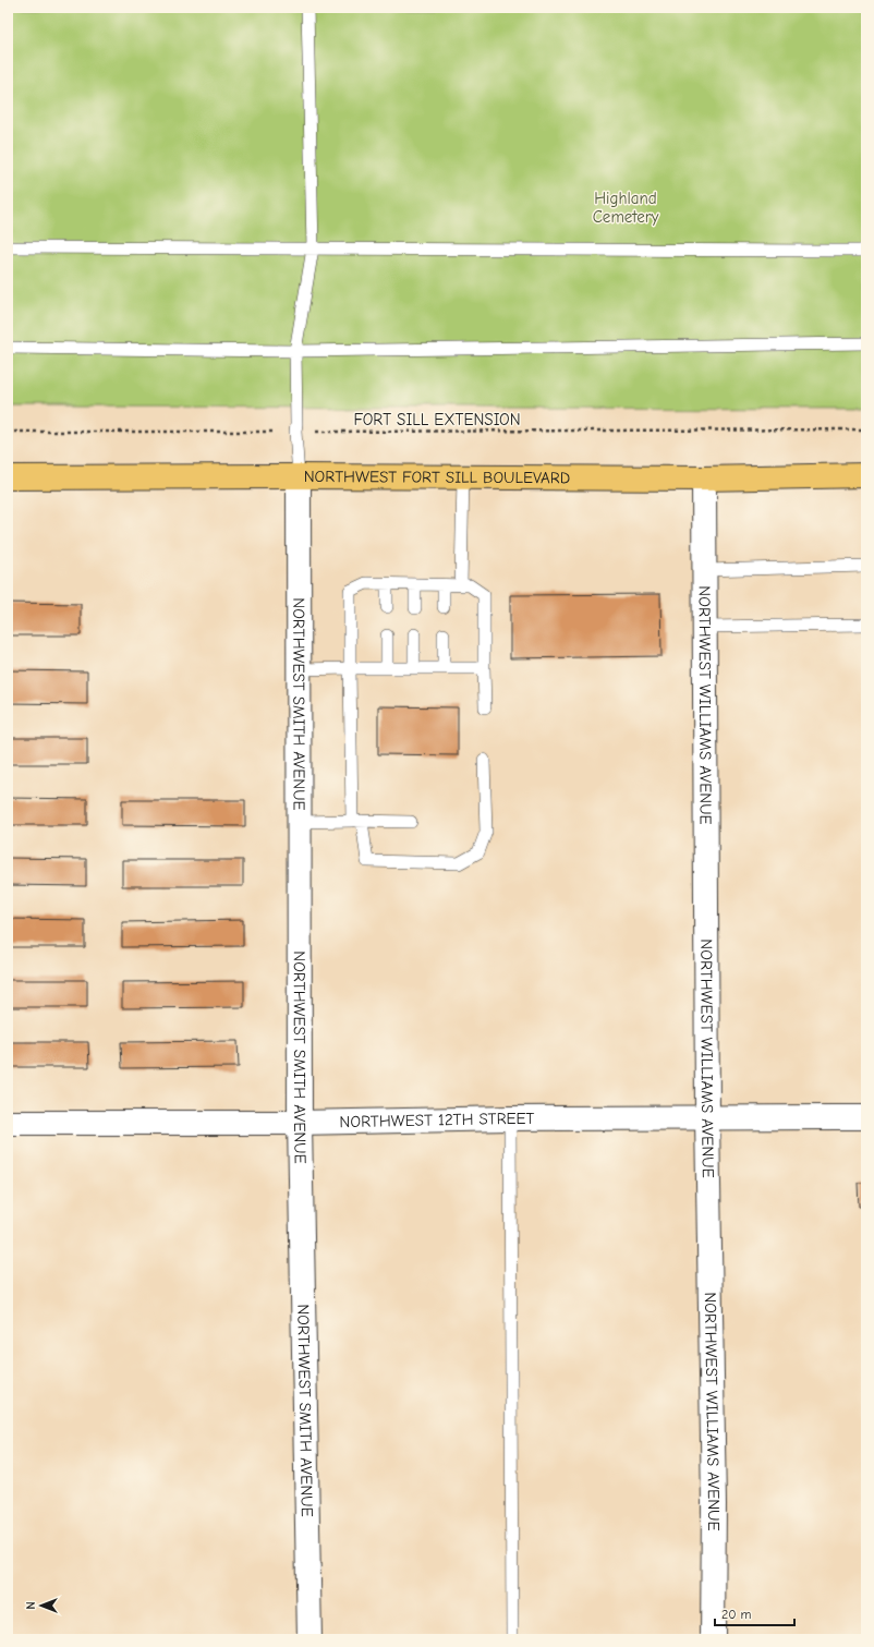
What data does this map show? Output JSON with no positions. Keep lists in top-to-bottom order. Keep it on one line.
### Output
{"streets":{"main road":["NORTHWEST FORT SILL BOULEVARD"],"street":["NORTHWEST SMITH AVENUE","NORTHWEST WILLIAMS AVENUE","NORTHWEST 12TH STREET"],"path":["FORT SILL EXTENSION"]},"crossings":[["NORTHWEST FORT SILL BOULEVARD","NORTHWEST SMITH AVENUE"],["NORTHWEST FORT SILL BOULEVARD","NORTHWEST WILLIAMS AVENUE"],["NORTHWEST SMITH AVENUE","NORTHWEST 12TH STREET"],["NORTHWEST WILLIAMS AVENUE","NORTHWEST 12TH STREET"]],"parks":["Highland Cemetery"],"scale_bar":"20 m","north":"left"}
